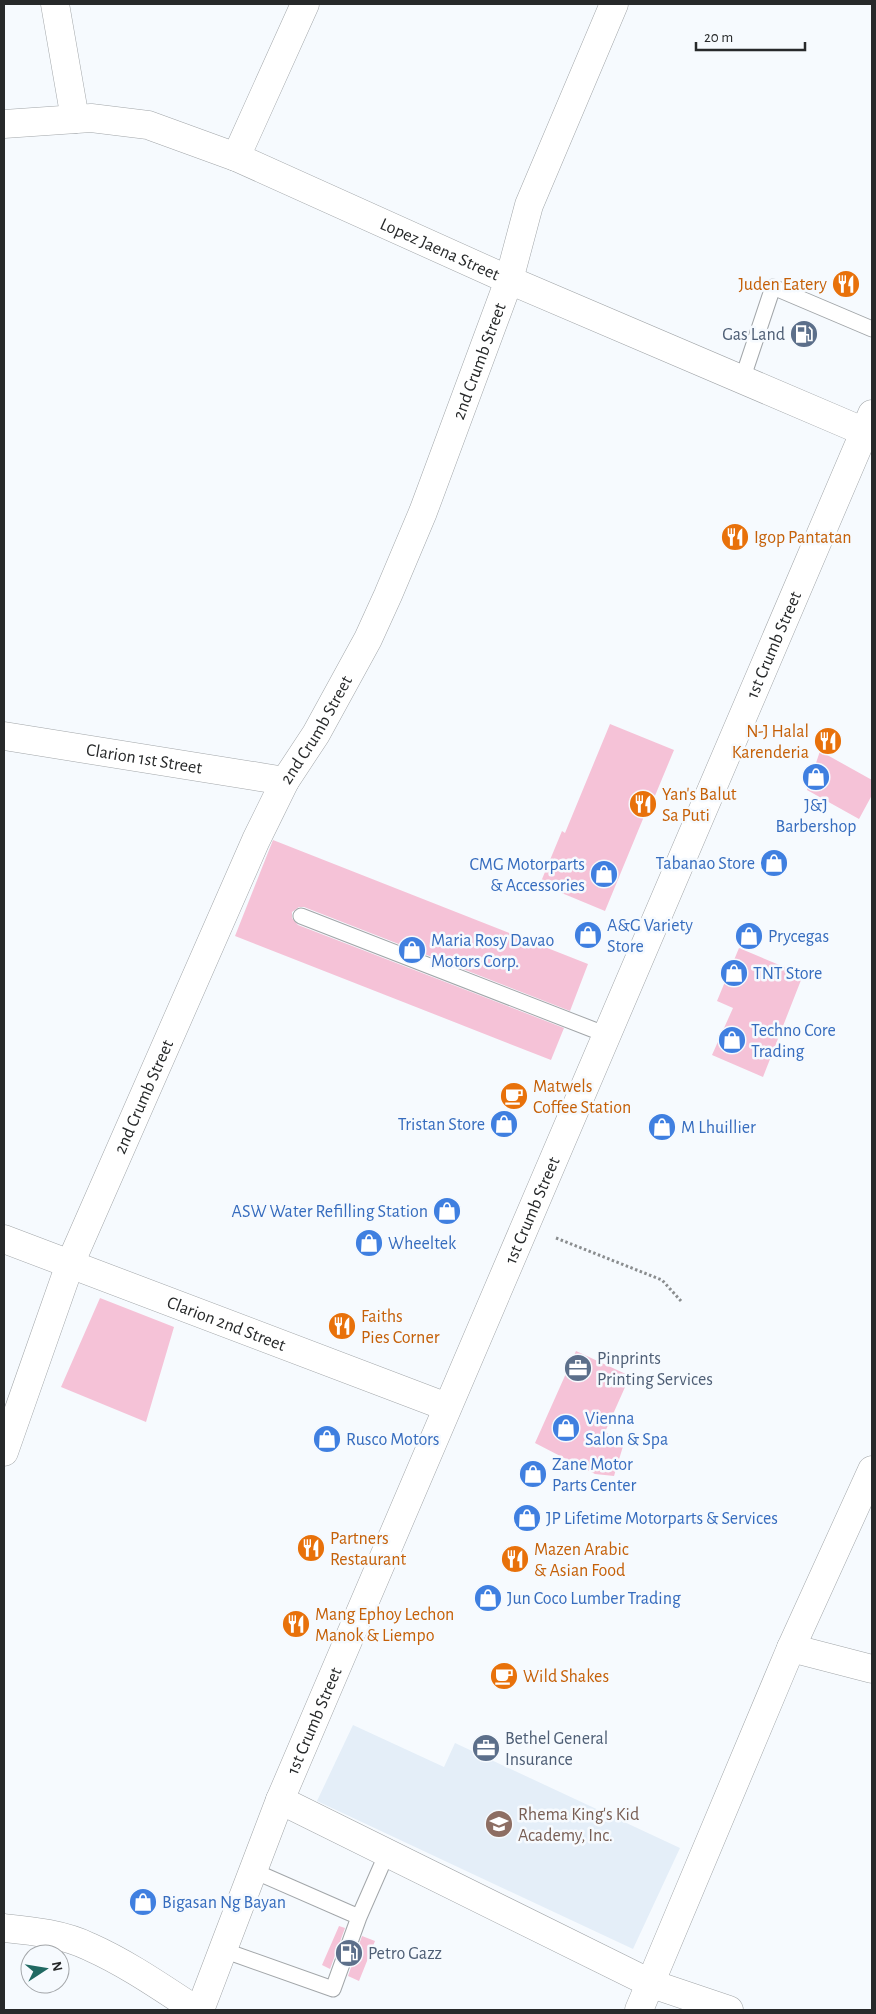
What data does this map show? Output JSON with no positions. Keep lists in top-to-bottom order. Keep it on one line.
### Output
{"streets":{"street":["Lopez Jaena Street","2nd Crumb Street","1st Crumb Street","Clarion 1st Street","Clarion 2nd Street"]},"crossings":[["Lopez Jaena Street","2nd Crumb Street"],["Lopez Jaena Street","1st Crumb Street"],["2nd Crumb Street","Clarion 1st Street"],["2nd Crumb Street","Clarion 2nd Street"],["1st Crumb Street","Clarion 2nd Street"]],"places":{"restaurant":["Juden Eatery","Igop Pantatan","N-J Halal Karenderia","Yan's Balut Sa Puti","Faiths Pies Corner","Partners Restaurant","Mazen Arabic & Asian Food","Mang Ephoy Lechon Manok & Liempo"],"fuel station":["Gas Land","Petro Gazz"],"shop":["J&J Barbershop","Tabanao Store","CMG Motorparts & Accessories","A&G Variety Store","Prycegas","Maria Rosy Davao Motors Corp.","TNT Store","Techno Core Trading","Tristan Store","M Lhuillier","ASW Water Refilling Station","Wheeltek","Vienna Salon & Spa","Rusco Motors","Zane Motor Parts Center","JP Lifetime Motorparts & Services","Jun Coco Lumber Trading","Bigasan Ng Bayan"],"cafe":["Matwels Coffee Station","Wild Shakes"],"office":["Pinprints Printing Services","Bethel General Insurance"],"school or university":["Rhema King's Kid Academy, Inc."]},"scale_bar":"20 m","north":"right"}
